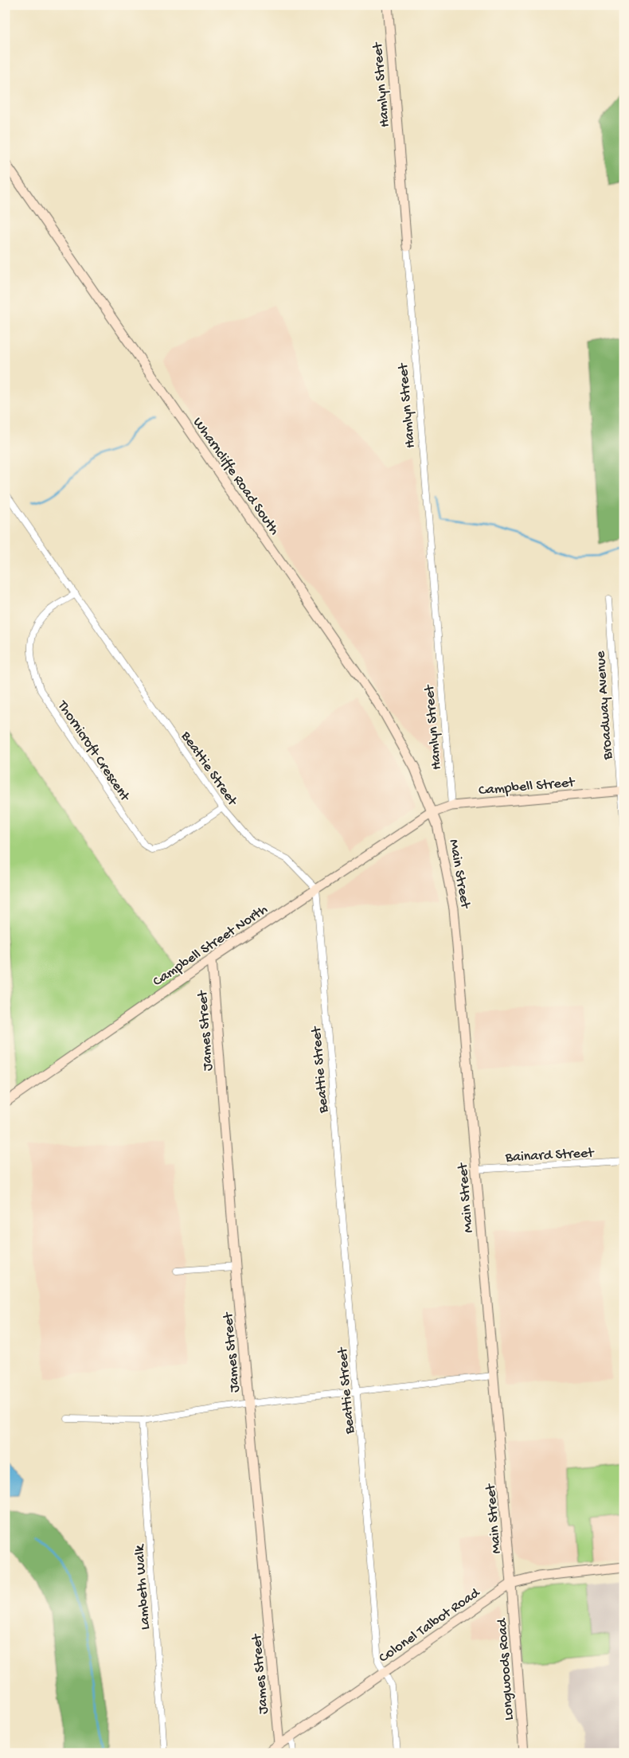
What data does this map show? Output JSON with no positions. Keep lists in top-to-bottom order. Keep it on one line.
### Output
{"streets":{"main road":["Hamlyn Street","Wharncliffe Road South","Campbell Street","Main Street","Campbell Street North","James Street","Colonel Talbot Road","Longwoods Road"],"street":["Broadway Avenue","Thornicroft Crescent","Beattie Street","Bainard Street","Lambeth Walk"]},"crossings":[["Hamlyn Street","Campbell Street"],["Wharncliffe Road South","Campbell Street"],["Wharncliffe Road South","Main Street"],["Wharncliffe Road South","Campbell Street North"],["Broadway Avenue","Campbell Street"],["Thornicroft Crescent","Beattie Street"],["Beattie Street","Campbell Street North"],["Beattie Street","Colonel Talbot Road"],["Campbell Street","Main Street"],["Campbell Street","Campbell Street North"],["Main Street","Campbell Street North"],["Main Street","Bainard Street"],["Main Street","Colonel Talbot Road"],["Main Street","Longwoods Road"],["Campbell Street North","James Street"],["James Street","Colonel Talbot Road"],["Colonel Talbot Road","Longwoods Road"]]}
